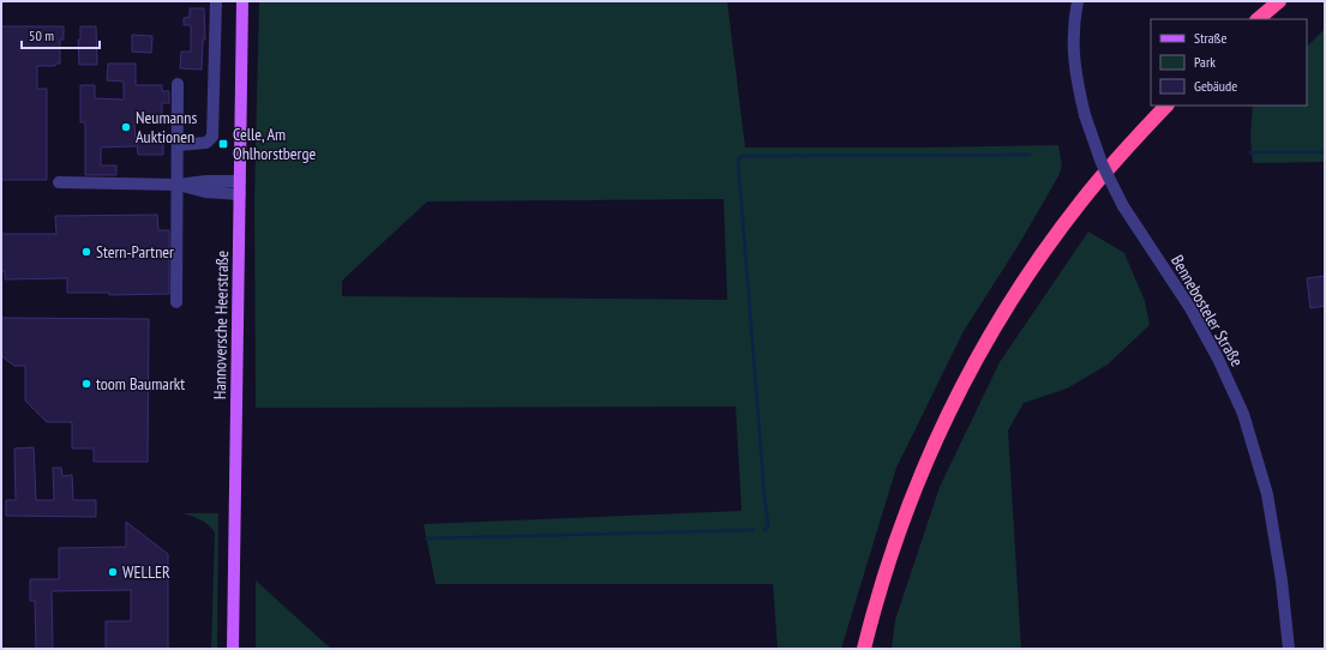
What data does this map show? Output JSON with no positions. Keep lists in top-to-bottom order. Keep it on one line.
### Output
{"streets":{"main road":["Hannoversche Heerstraße"],"street":["Bennebosteler Straße"]},"places":{"other":["Neumanns Auktionen","Stern-Partner","toom Baumarkt","WELLER"],"transit":["Celle, Am Ohlhorstberge"]},"legend":["Straße","Park","Gebäude"],"scale_bar":"50 m"}
